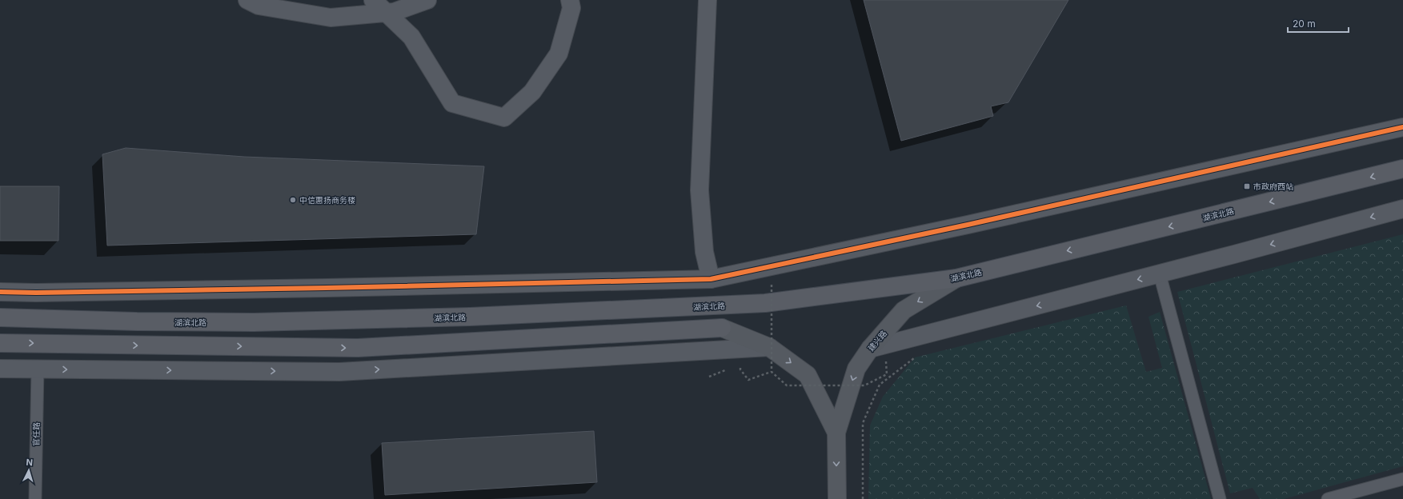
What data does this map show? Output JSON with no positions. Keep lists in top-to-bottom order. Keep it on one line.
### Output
{"streets":{"main road":["湖滨北路","建兴路"],"lane":["官任路"]},"crossings":[["湖滨北路","建兴路"]],"places":{"transit":["市政府西站"],"other":["中信惠扬商务楼"]},"scale_bar":"20 m","north":"top"}
